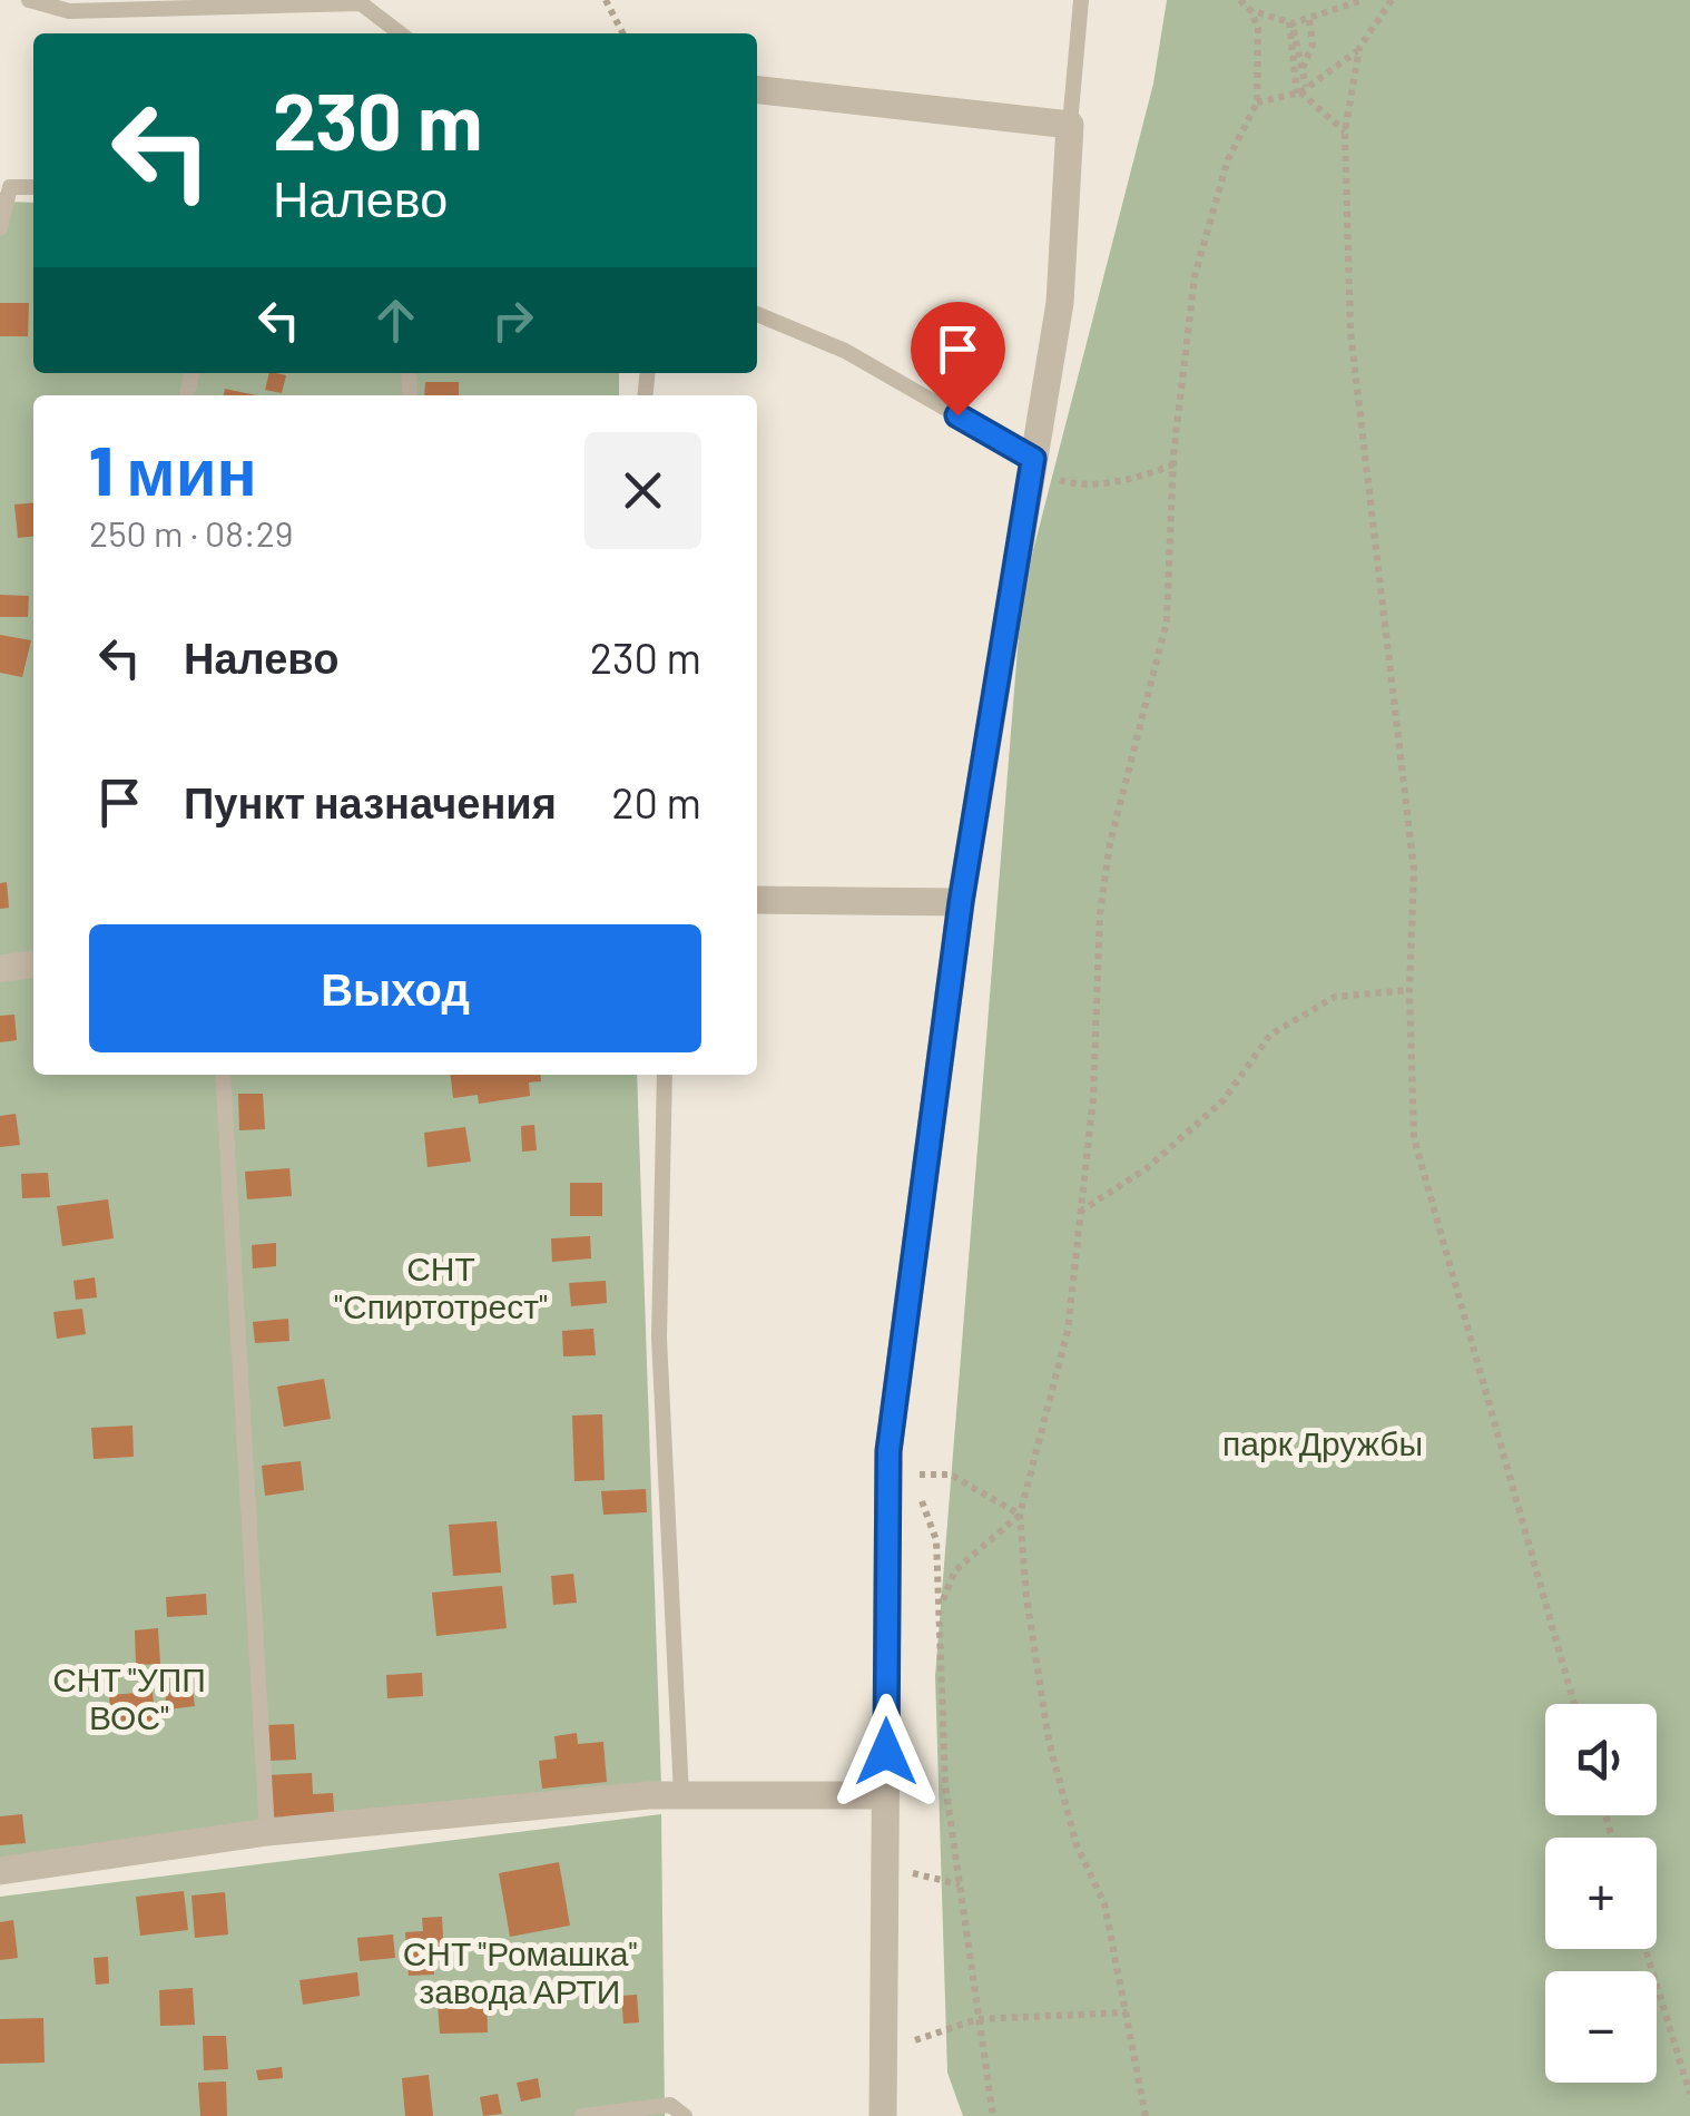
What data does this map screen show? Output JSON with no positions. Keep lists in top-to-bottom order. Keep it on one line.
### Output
{"parks":["СНТ \"Спиртотрест\"","парк Дружбы","СНТ \"УПП ВОС\"","СНТ \"Ромашка\" завода АРТИ"],"page":{"turn":["230 m","Налево"],"heading":["1 мин","250 m · 08:29"],"list":[{"name":"Налево","value":"230 m"},{"name":"Пункт назначения","value":"20 m"}],"buttons":"Выход","map_buttons":["+","−"]}}
